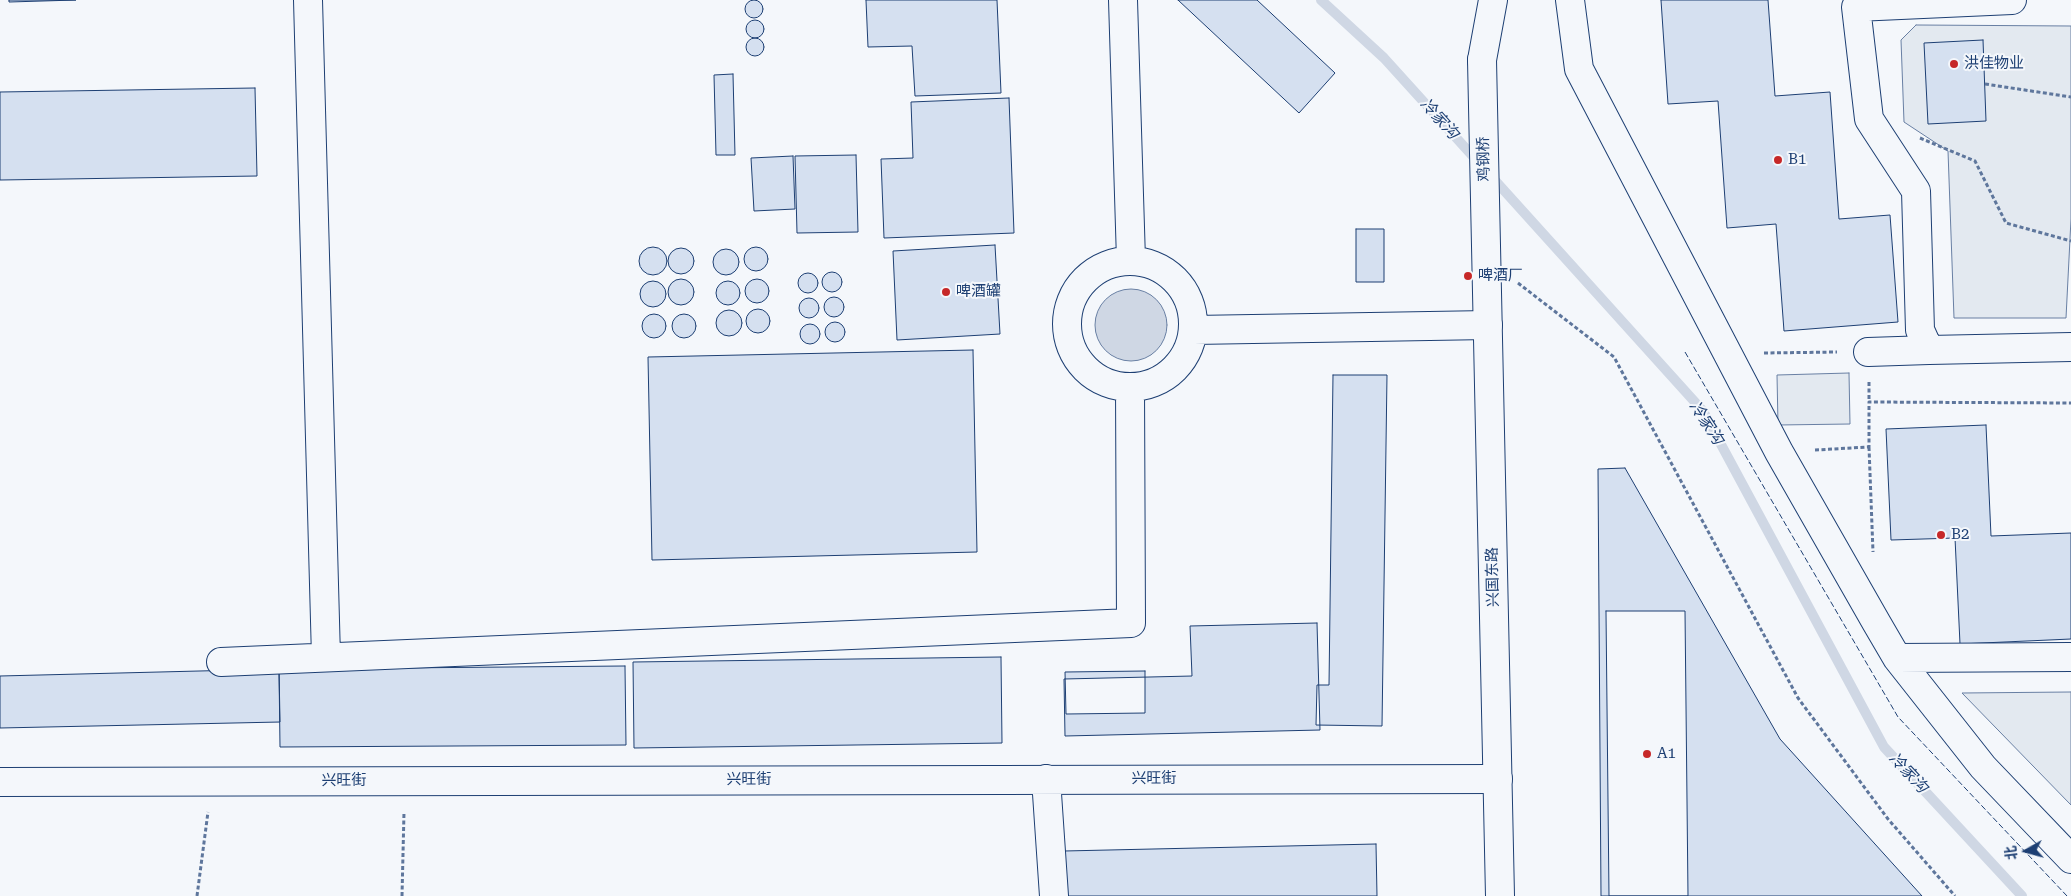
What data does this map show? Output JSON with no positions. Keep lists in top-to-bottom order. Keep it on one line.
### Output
{"streets":{"street":["鸡钢桥","兴国东路","兴旺街"]},"crossings":[["鸡钢桥","兴国东路"],["兴国东路","兴旺街"]],"water":["冷家沟"],"places":["洪佳物业","B1","啤酒厂","啤酒罐","B2","A1"],"north":"left"}
